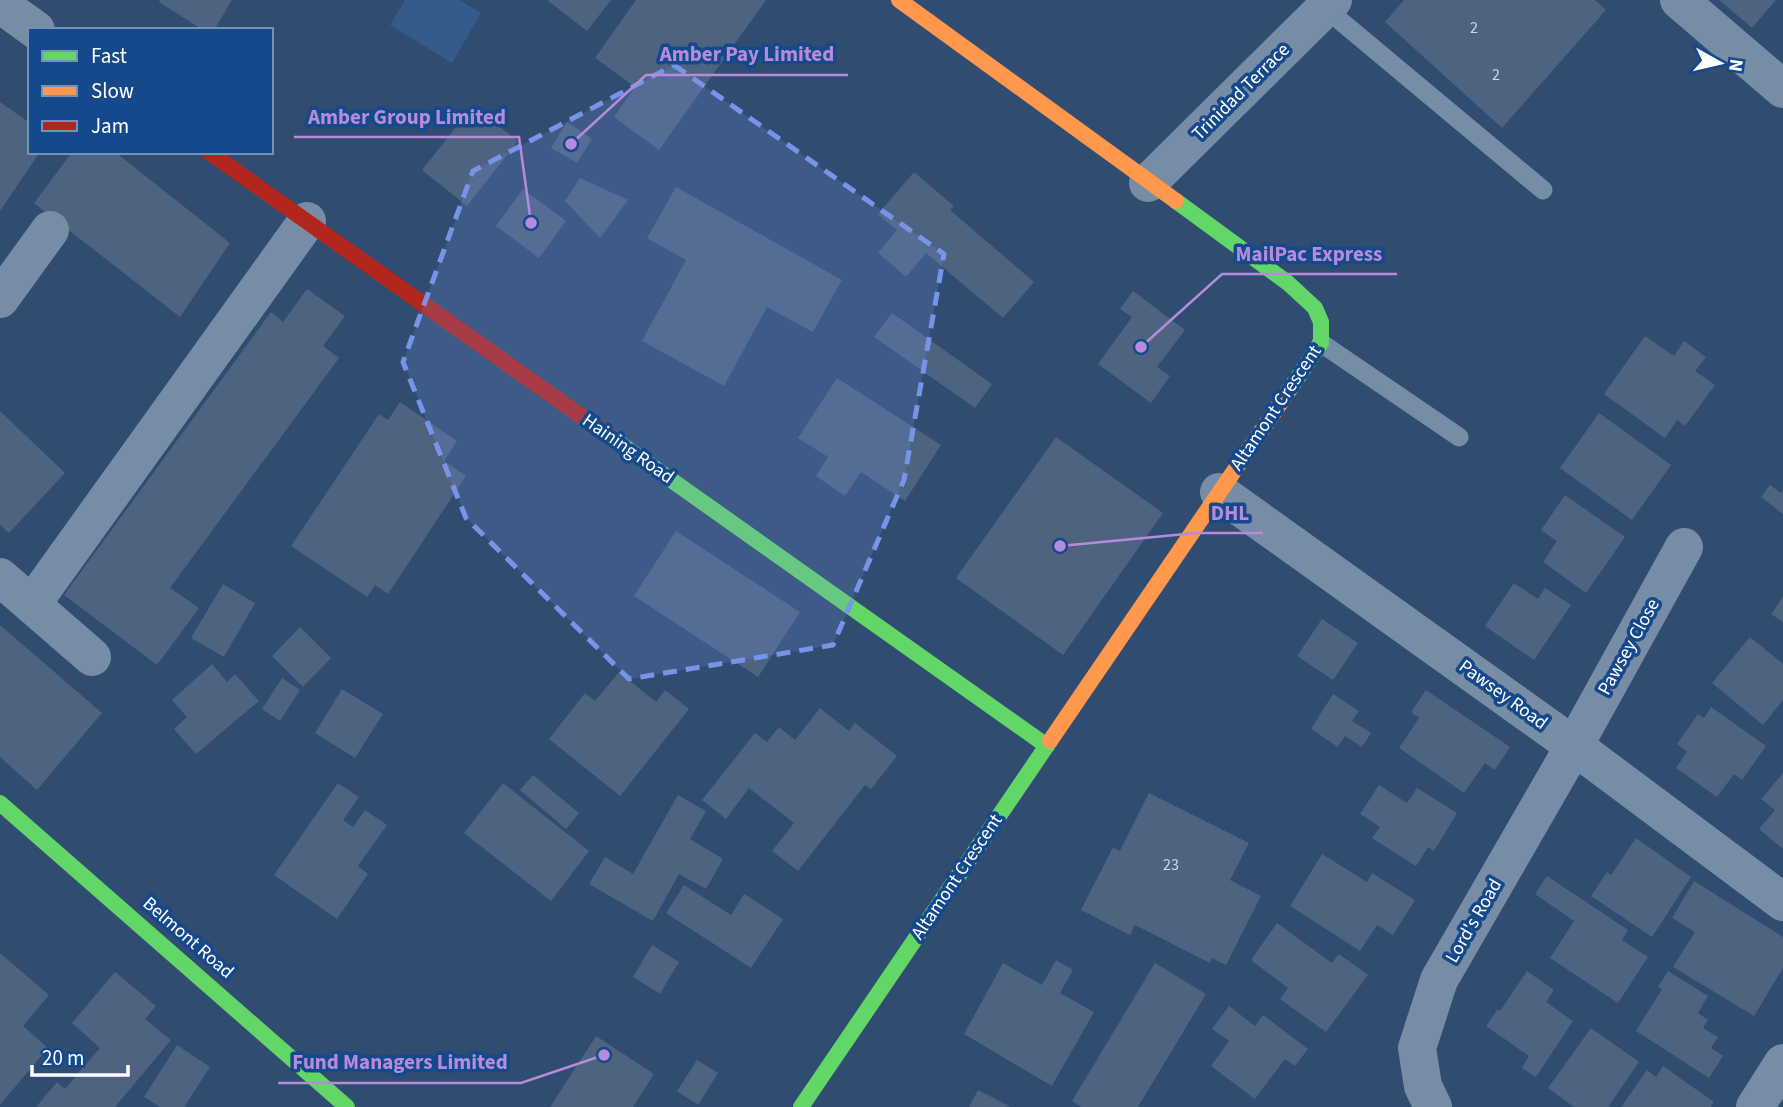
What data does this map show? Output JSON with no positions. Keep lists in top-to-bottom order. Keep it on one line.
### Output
{"streets":{"street":["Trinidad Terrace","Altamont Crescent","Haining Road","Pawsey Close","Pawsey Road","Lord's Road","Belmont Road"]},"crossings":[["Trinidad Terrace","Altamont Crescent"],["Altamont Crescent","Haining Road"],["Altamont Crescent","Pawsey Road"],["Pawsey Close","Pawsey Road"],["Pawsey Close","Lord's Road"],["Pawsey Road","Lord's Road"]],"places":["Amber Pay Limited","Amber Group Limited","MailPac Express","DHL","Fund Managers Limited"],"house_numbers":["2","2","23"],"legend":["Fast","Slow","Jam"],"scale_bar":"20 m","north":"right"}
